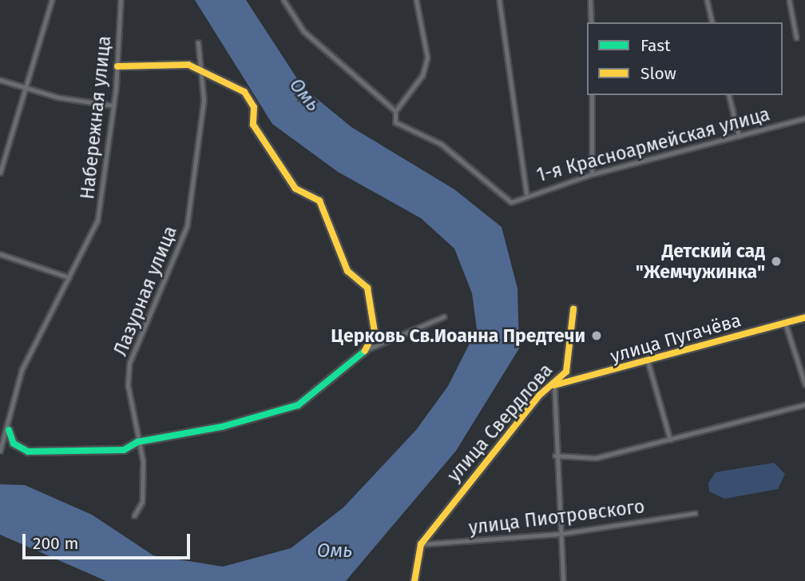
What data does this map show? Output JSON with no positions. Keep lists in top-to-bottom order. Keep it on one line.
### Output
{"streets":{"street":["Набережная улица","1-я Красноармейская улица","Лазурная улица","улица Пугачёва","улица Свердлова","улица Пиотровского"]},"crossings":[["улица Пугачёва","улица Свердлова"],["улица Свердлова","улица Пиотровского"]],"water":["Омь"],"places":["Детский сад \"Жемчужинка\"","Церковь Св.Иоанна Предтечи"],"legend":["Fast","Slow"],"scale_bar":"200 m"}
